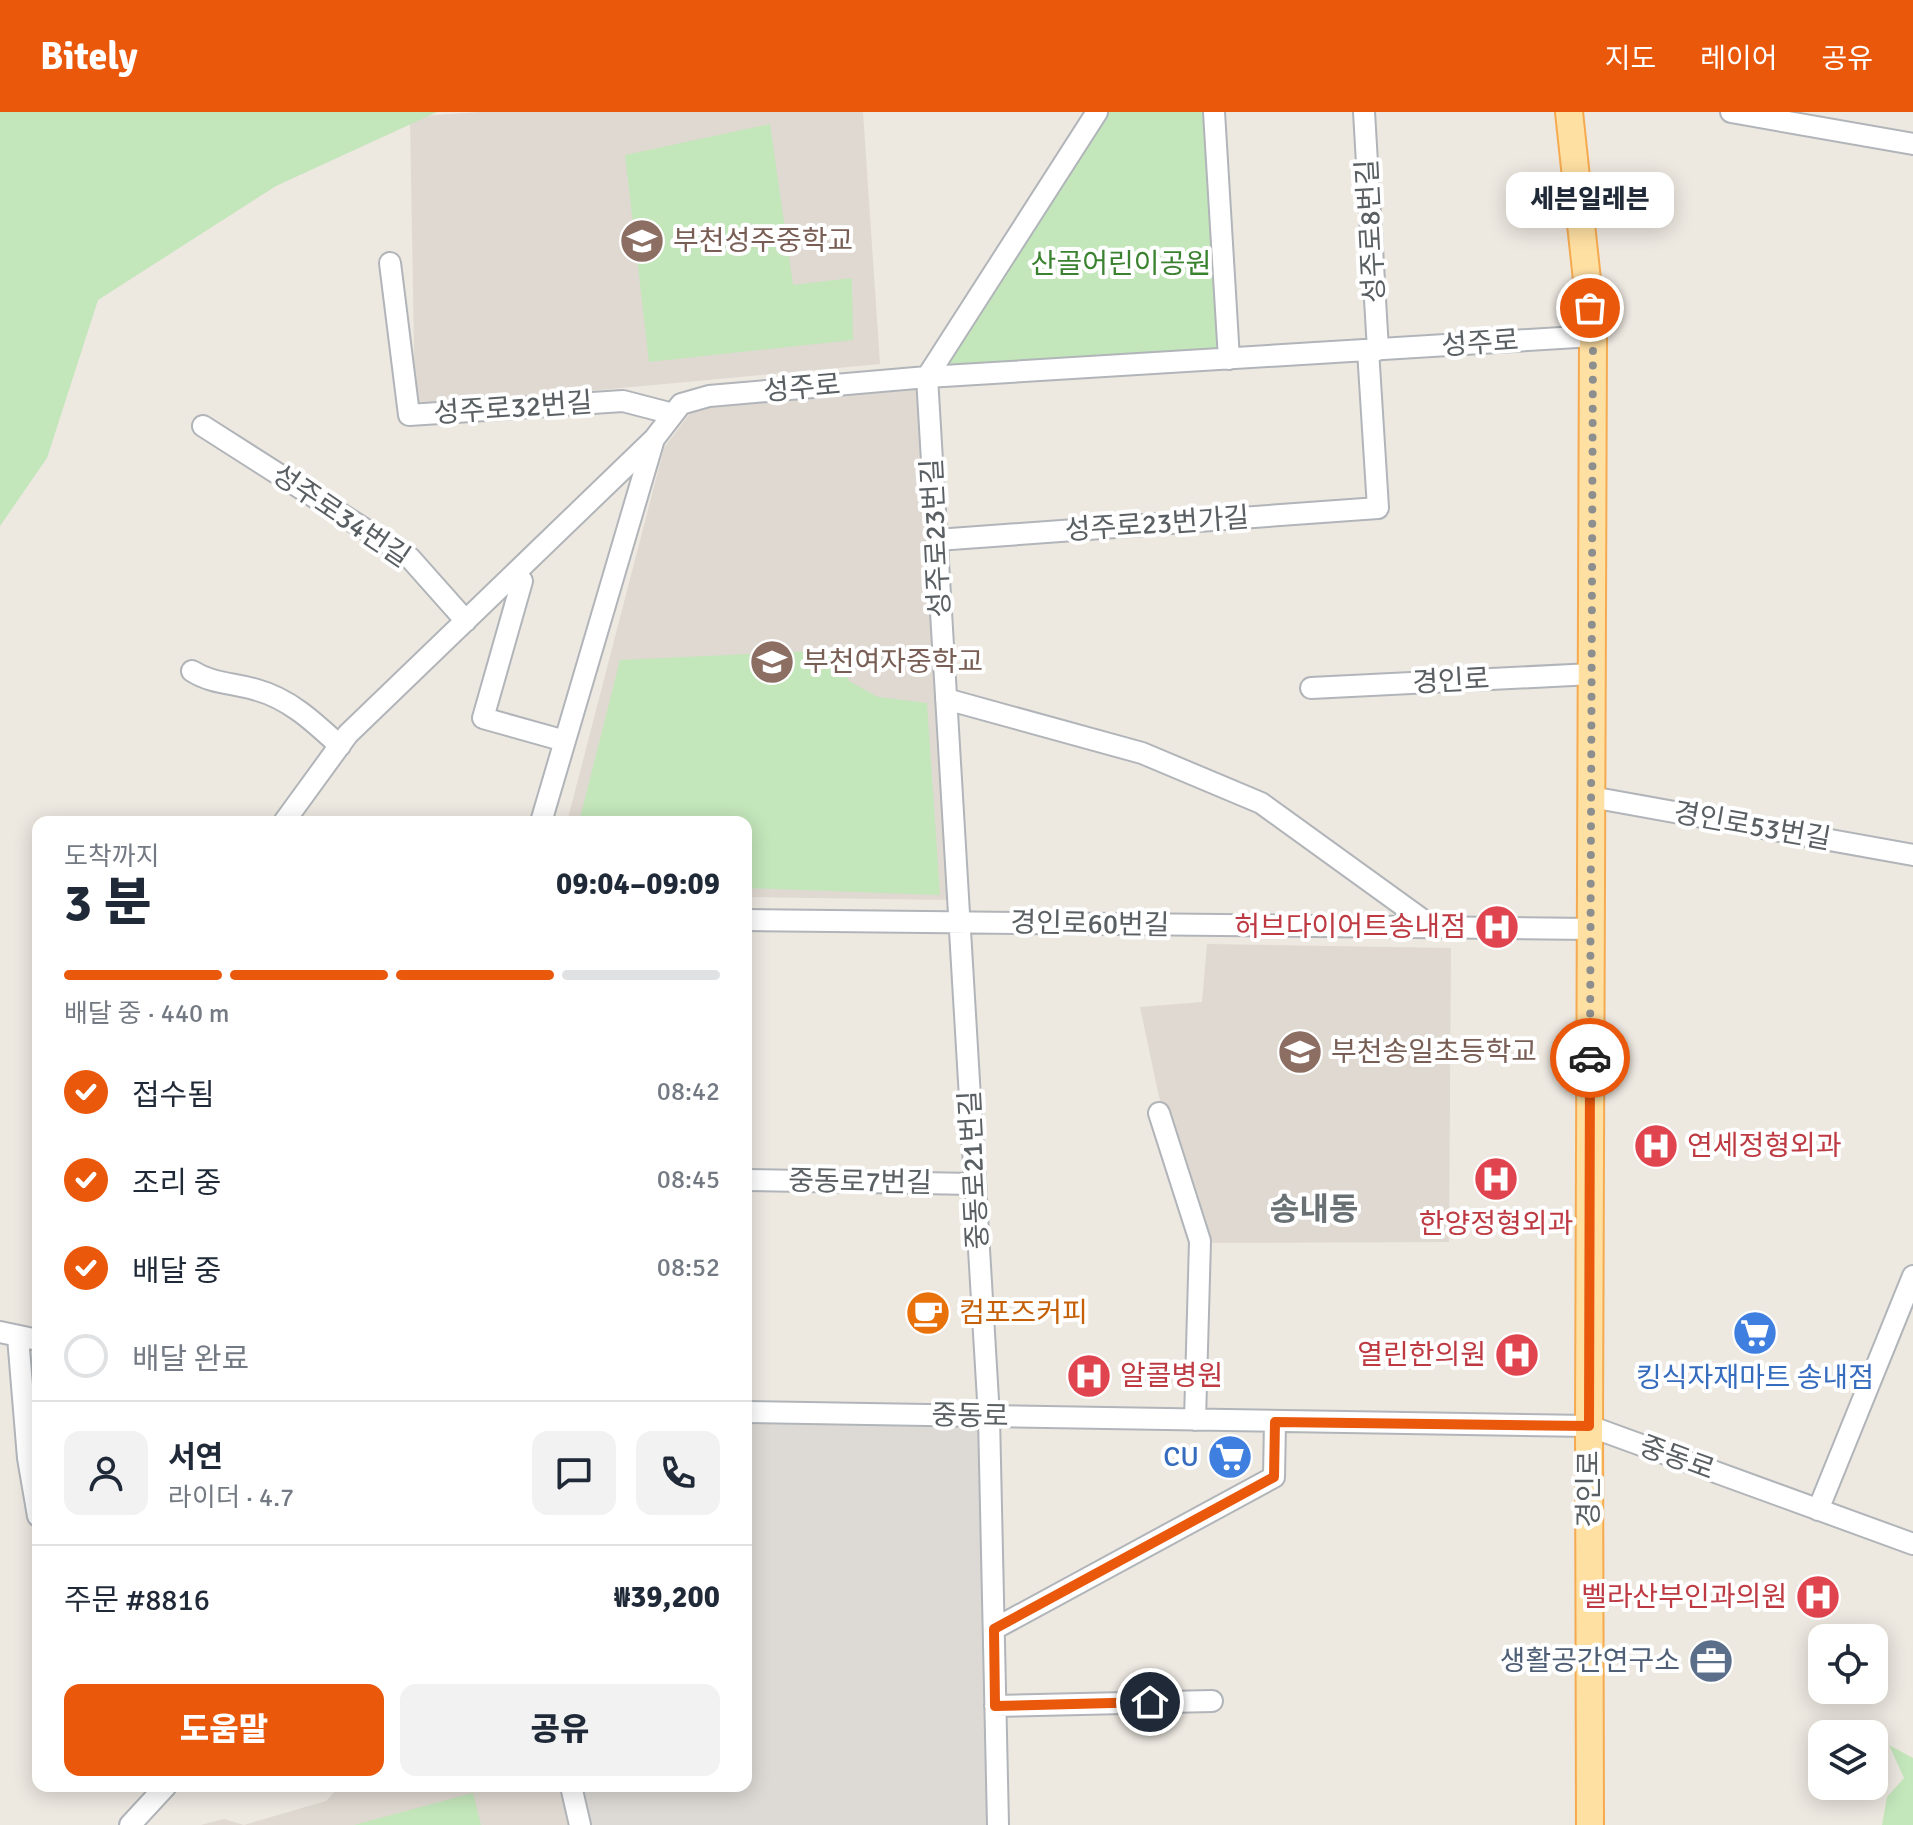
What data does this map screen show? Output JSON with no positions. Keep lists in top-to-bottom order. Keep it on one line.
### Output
{"streets":{"main road":["경인로"],"street":["성주로8번길","성주로","성주로32번길","성주로34번길","성주로23번가길","성주로23번길","경인로53번길","경인로60번길","중동로21번길","중동로7번길","중동로"]},"crossings":[["성주로8번길","성주로"],["성주로8번길","성주로23번가길"],["성주로","성주로32번길"],["성주로","성주로23번가길"],["성주로","성주로23번길"],["성주로","경인로"],["성주로23번가길","성주로23번길"],["성주로23번길","경인로60번길"],["성주로23번길","중동로21번길"],["경인로","경인로53번길"],["경인로","경인로60번길"],["경인로","중동로"],["경인로60번길","중동로21번길"],["중동로21번길","중동로7번길"],["중동로21번길","중동로"]],"districts":["송내동"],"parks":["산골어린이공원"],"places":{"school or university":["부천성주중학교","부천여자중학교","부천송일초등학교"],"other":["세븐일레븐"],"hospital":["허브다이어트송내점","연세정형외과","한양정형외과","열린한의원","알콜병원","벨라산부인과의원"],"cafe":["컴포즈커피"],"supermarket":["킹식자재마트 송내점","CU"],"office":["생활공간연구소"]},"page":{"header":"Bitely","nav":["지도","레이어","공유"],"bubble":"세븐일레븐","heading":["3 분","도착까지","09:04–09:09"],"panel":["서연","라이더 · 4.7","주문 #8816","₩39,200"],"bar":"배달 중 · 440 m","list":[["접수됨","08:42"],["조리 중","08:45"],["배달 중","08:52"],"배달 완료"],"buttons":["도움말","공유"]}}
